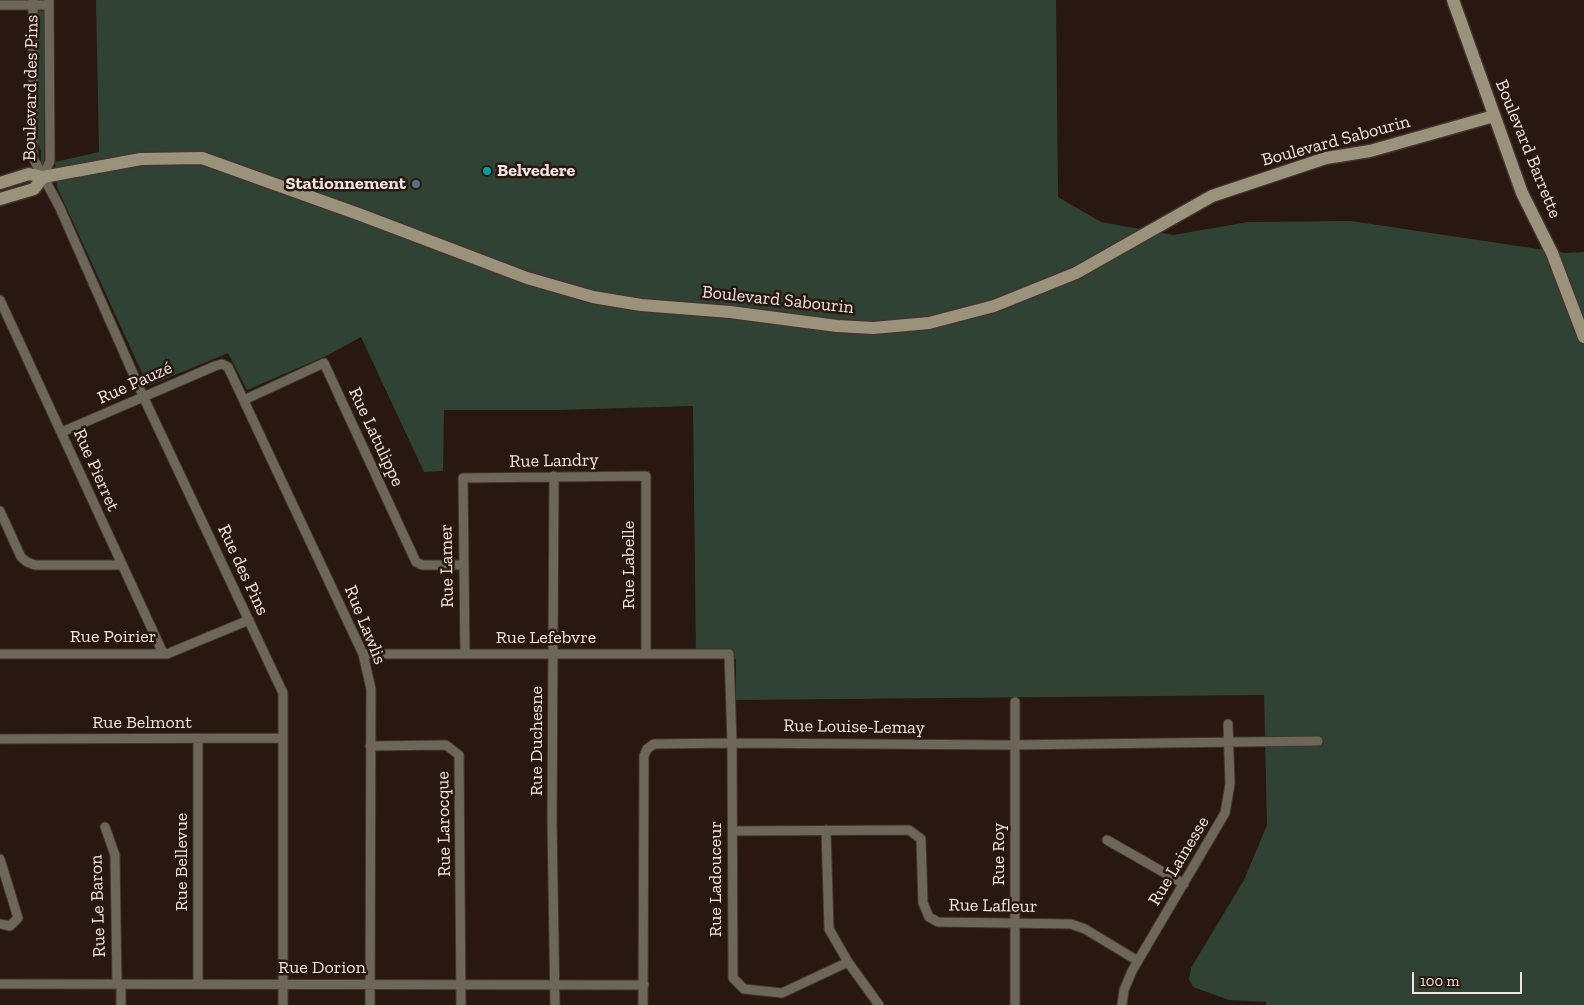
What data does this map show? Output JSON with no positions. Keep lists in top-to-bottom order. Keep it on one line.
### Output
{"streets":{"street":["Boulevard des Pins","Boulevard Sabourin","Boulevard Barrette","Rue Pauzé","Rue Latulippe","Rue Landry","Rue Pierret","Rue Labelle","Rue Lamer","Rue des Pins","Rue Lawlis","Rue Poirier","Rue Lefebvre","Rue Belmont","Rue Louise-Lemay","Rue Duchesne","Rue Larocque","Rue Roy","Rue Lainesse","Rue Bellevue","Rue Ladouceur","Rue Le Baron","Rue Lafleur","Rue Dorion"]},"crossings":[["Boulevard des Pins","Boulevard Sabourin"],["Boulevard des Pins","Rue des Pins"],["Boulevard Sabourin","Boulevard Barrette"],["Boulevard Sabourin","Rue des Pins"],["Rue Pauzé","Rue Pierret"],["Rue Pauzé","Rue des Pins"],["Rue Pauzé","Rue Lawlis"],["Rue Latulippe","Rue Lamer"],["Rue Latulippe","Rue Lawlis"],["Rue Landry","Rue Labelle"],["Rue Landry","Rue Lamer"],["Rue Landry","Rue Duchesne"],["Rue Pierret","Rue Poirier"],["Rue Labelle","Rue Lefebvre"],["Rue Lamer","Rue Lefebvre"],["Rue des Pins","Rue Poirier"],["Rue des Pins","Rue Belmont"],["Rue des Pins","Rue Dorion"],["Rue Lawlis","Rue Lefebvre"],["Rue Lawlis","Rue Larocque"],["Rue Lawlis","Rue Dorion"],["Rue Lefebvre","Rue Duchesne"],["Rue Lefebvre","Rue Ladouceur"],["Rue Belmont","Rue Bellevue"],["Rue Louise-Lemay","Rue Roy"],["Rue Louise-Lemay","Rue Lainesse"],["Rue Louise-Lemay","Rue Ladouceur"],["Rue Louise-Lemay","Rue Dorion"],["Rue Duchesne","Rue Dorion"],["Rue Larocque","Rue Dorion"],["Rue Roy","Rue Lafleur"],["Rue Lainesse","Rue Lafleur"],["Rue Bellevue","Rue Dorion"],["Rue Ladouceur","Rue Lafleur"],["Rue Le Baron","Rue Dorion"]],"places":["Belvedere","Stationnement"],"scale_bar":"100 m"}
